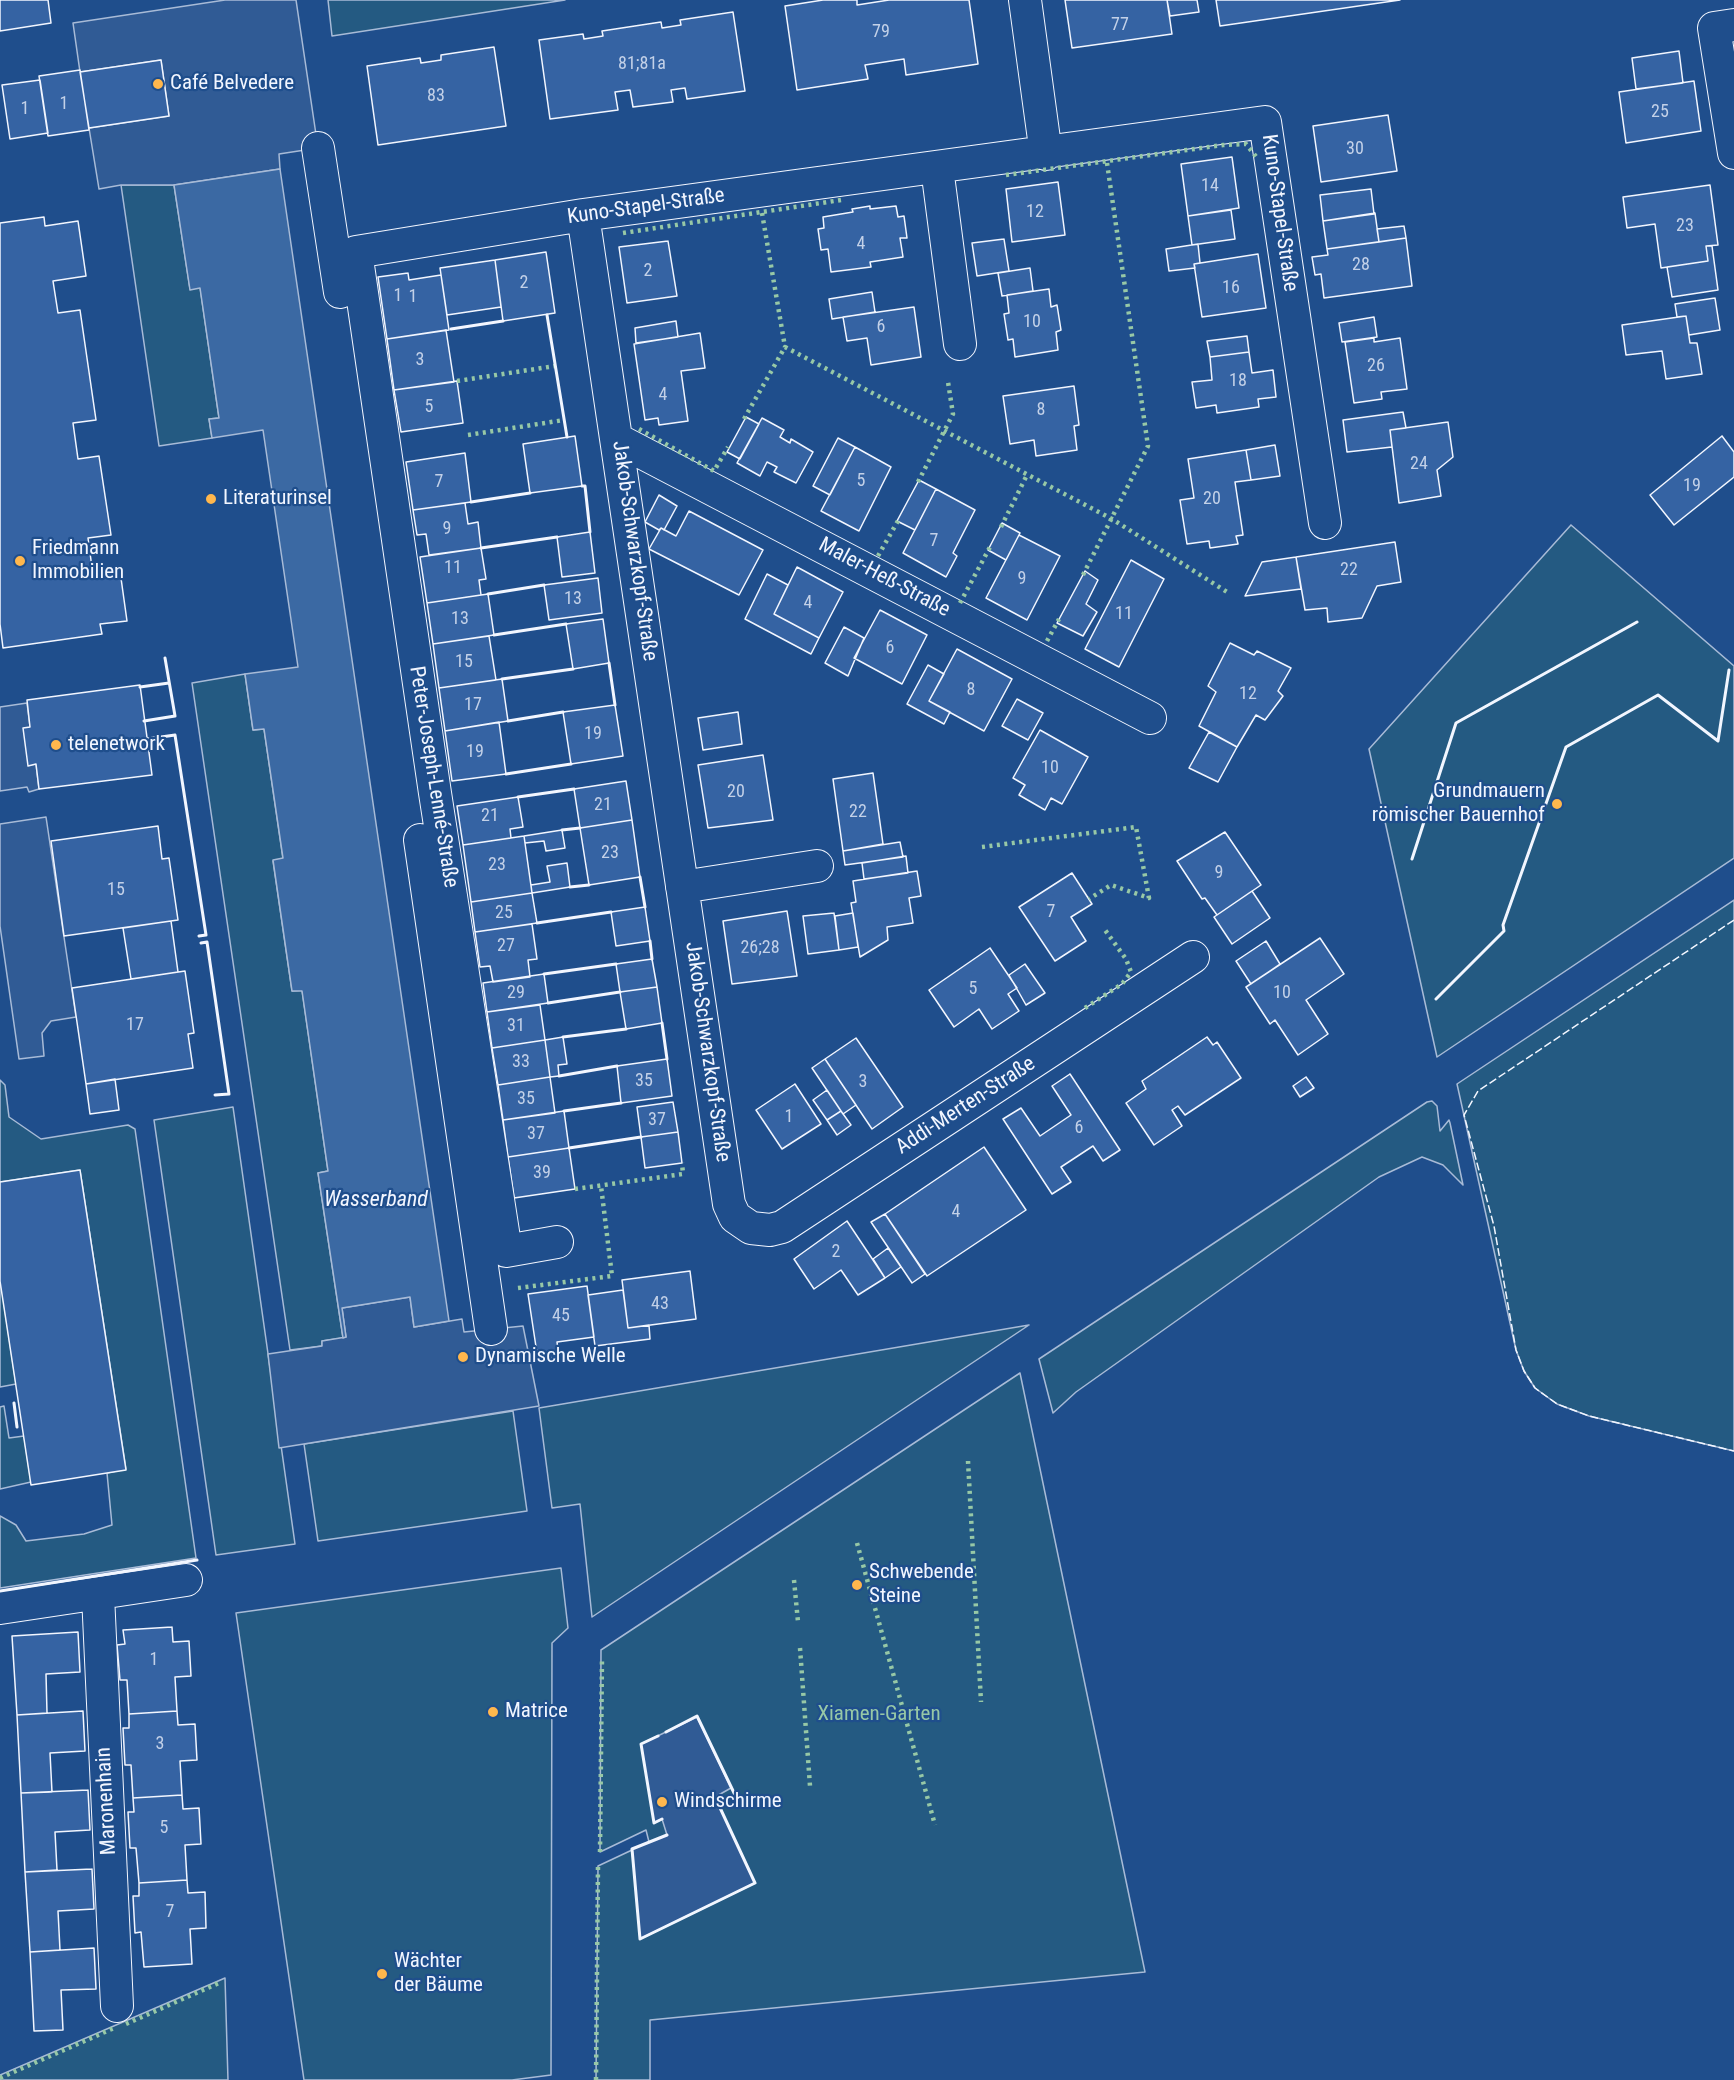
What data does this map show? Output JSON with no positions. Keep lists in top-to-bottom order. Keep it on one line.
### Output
{"streets":{"street":["Kuno-Stapel-Straße","Jakob-Schwarzkopf-Straße","Maler-Heß-Straße","Peter-Joseph-Lenné-Straße","Addi-Merten-Straße","Maronenhain"]},"crossings":[["Kuno-Stapel-Straße","Jakob-Schwarzkopf-Straße"],["Kuno-Stapel-Straße","Peter-Joseph-Lenné-Straße"],["Jakob-Schwarzkopf-Straße","Maler-Heß-Straße"],["Jakob-Schwarzkopf-Straße","Addi-Merten-Straße"]],"water":["Wasserband"],"parks":["Xiamen-Garten"],"places":["Café Belvedere","Literaturinsel","Friedmann Immobilien","telenetwork","Grundmauern römischer Bauernhof","Dynamische Welle","Schwebende Steine","Matrice","Windschirme","Wächter der Bäume"],"house_numbers":["77","79","81;81a","83","1","1","25","30","14","12","23","4","28","2","2","16","1","1","10","6","3","26","18","4","5","8","24","5","7","19","20","9","7","11","22","9","13","4","11","13","6","15","8","12","17","19","19","10","20","21","22","21","23","23","9","15","7","25","27","26;28","5","29","10","17","31","33","35","3","35","1","37","6","37","39","4","2","43","45","1","3","5","7"]}
